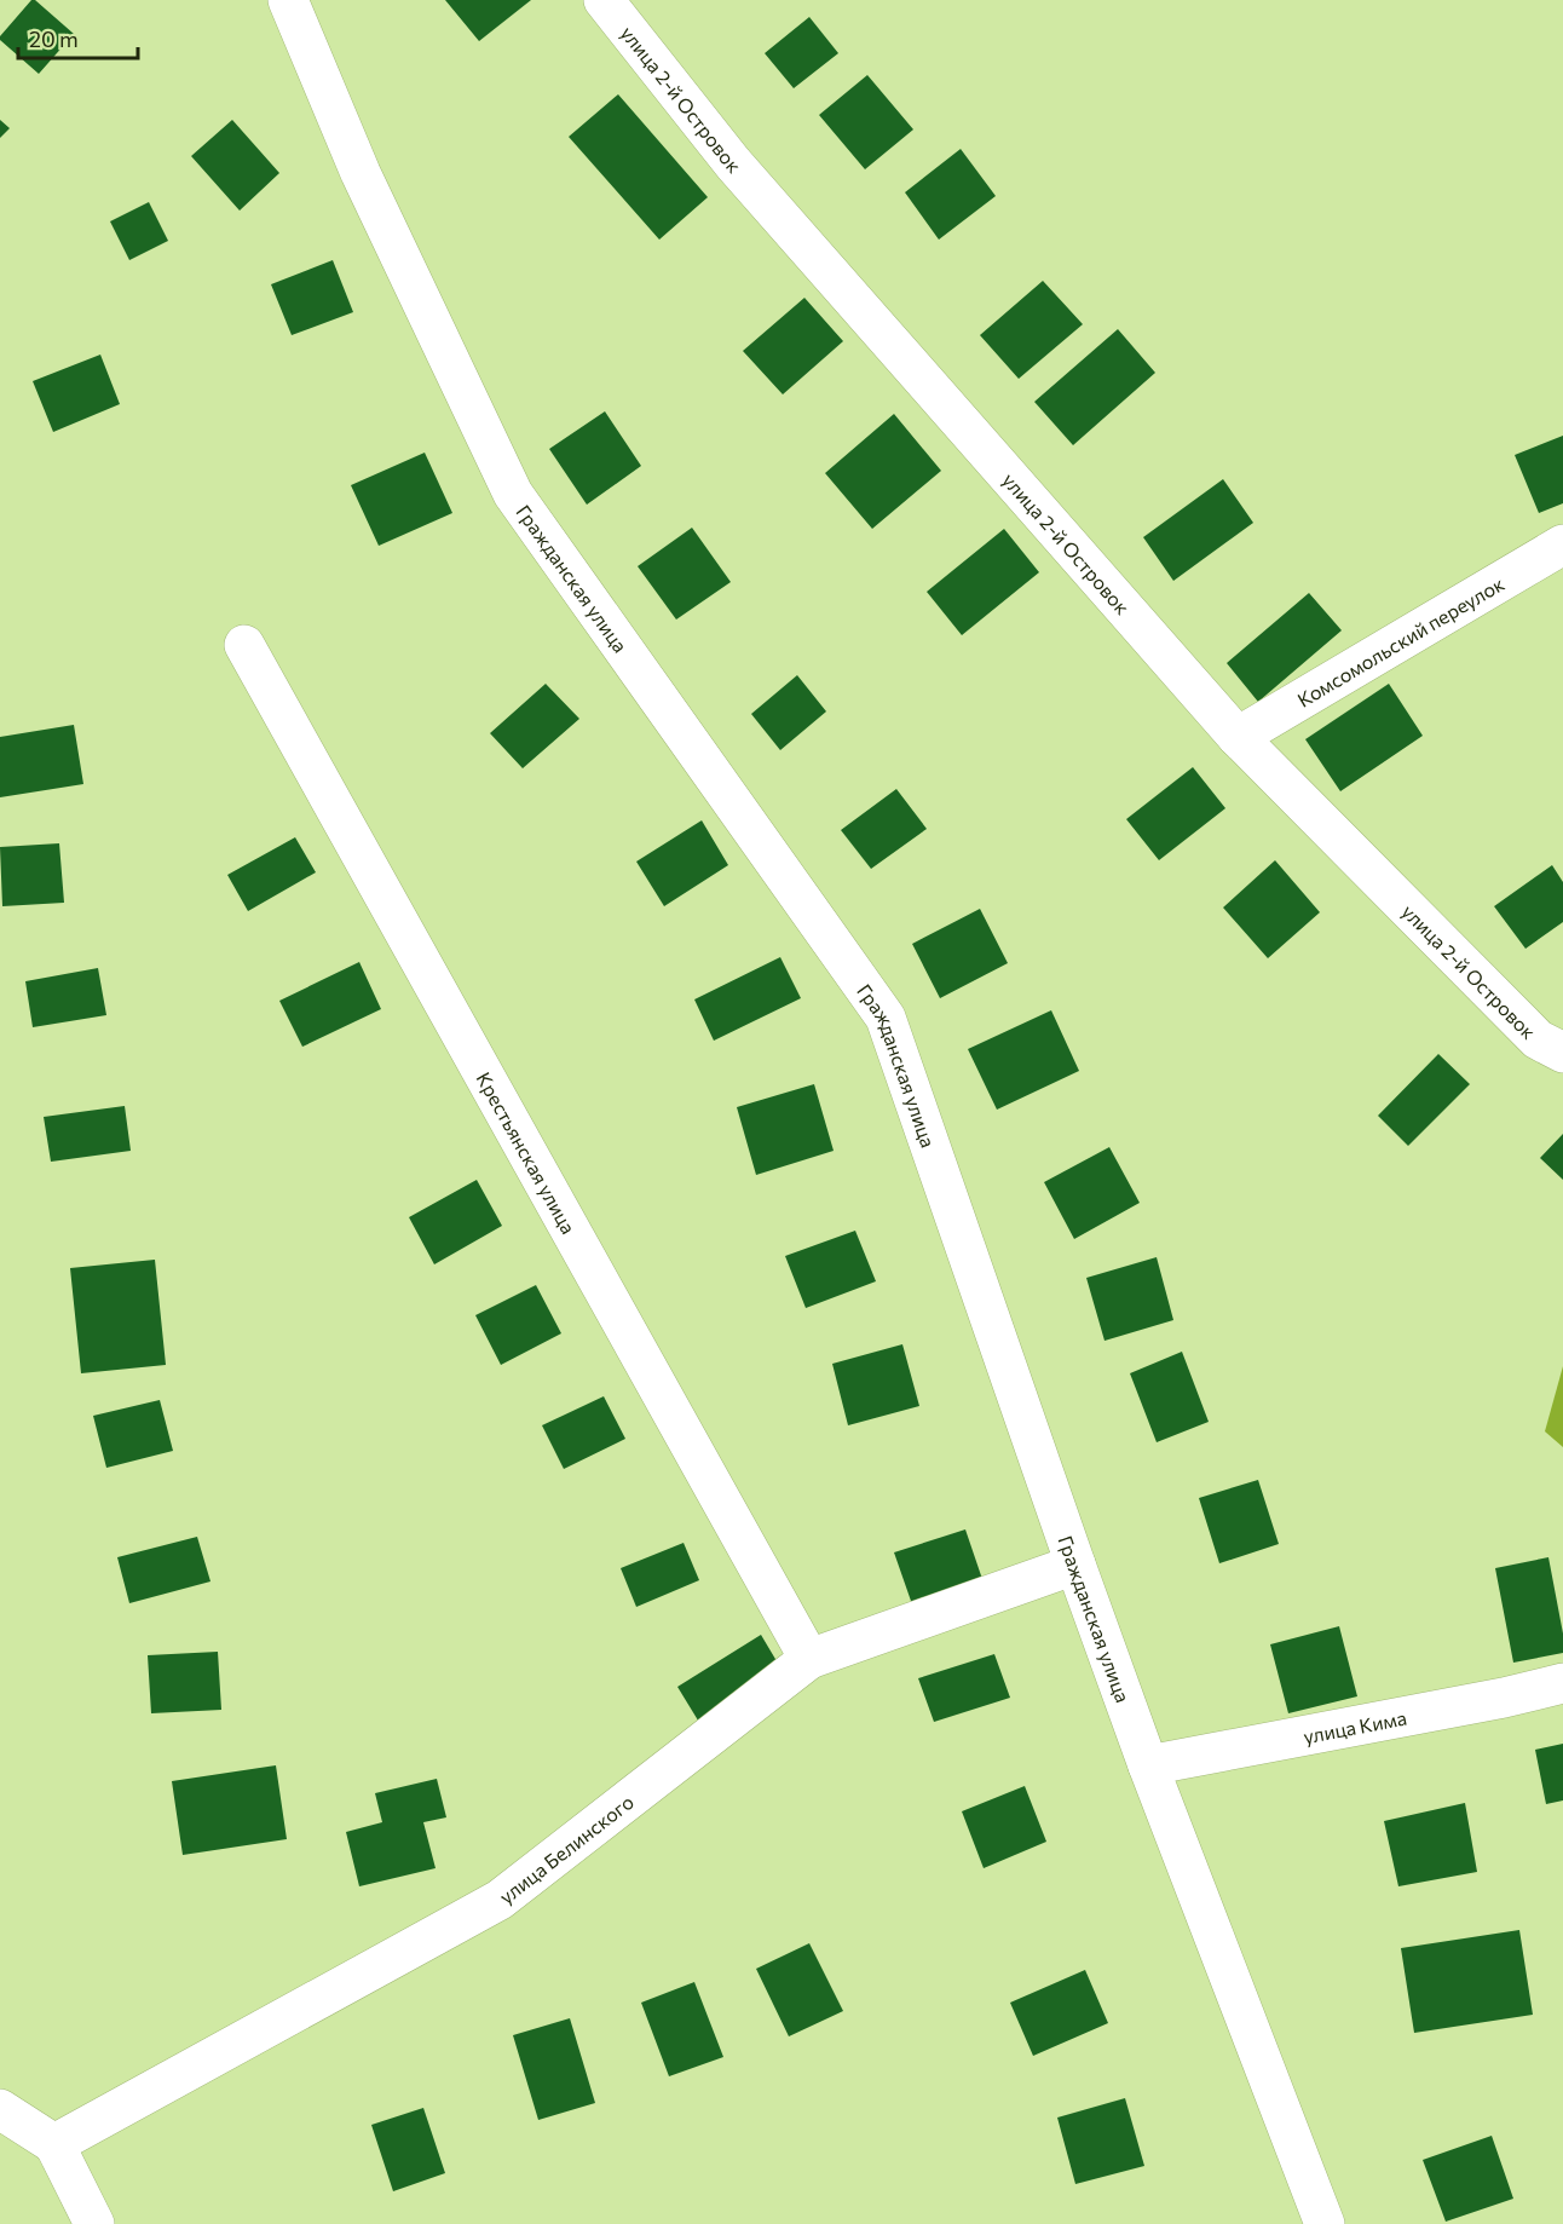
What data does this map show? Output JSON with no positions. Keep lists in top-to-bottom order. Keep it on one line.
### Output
{"streets":{"street":["улица 2-й Островок","Гражданская улица","Комсомольский переулок","Крестьянская улица","улица Кима","улица Белинского"]},"crossings":[["улица 2-й Островок","Комсомольский переулок"],["Гражданская улица","улица Кима"],["Гражданская улица","улица Белинского"],["Крестьянская улица","улица Белинского"]],"scale_bar":"20 m"}
